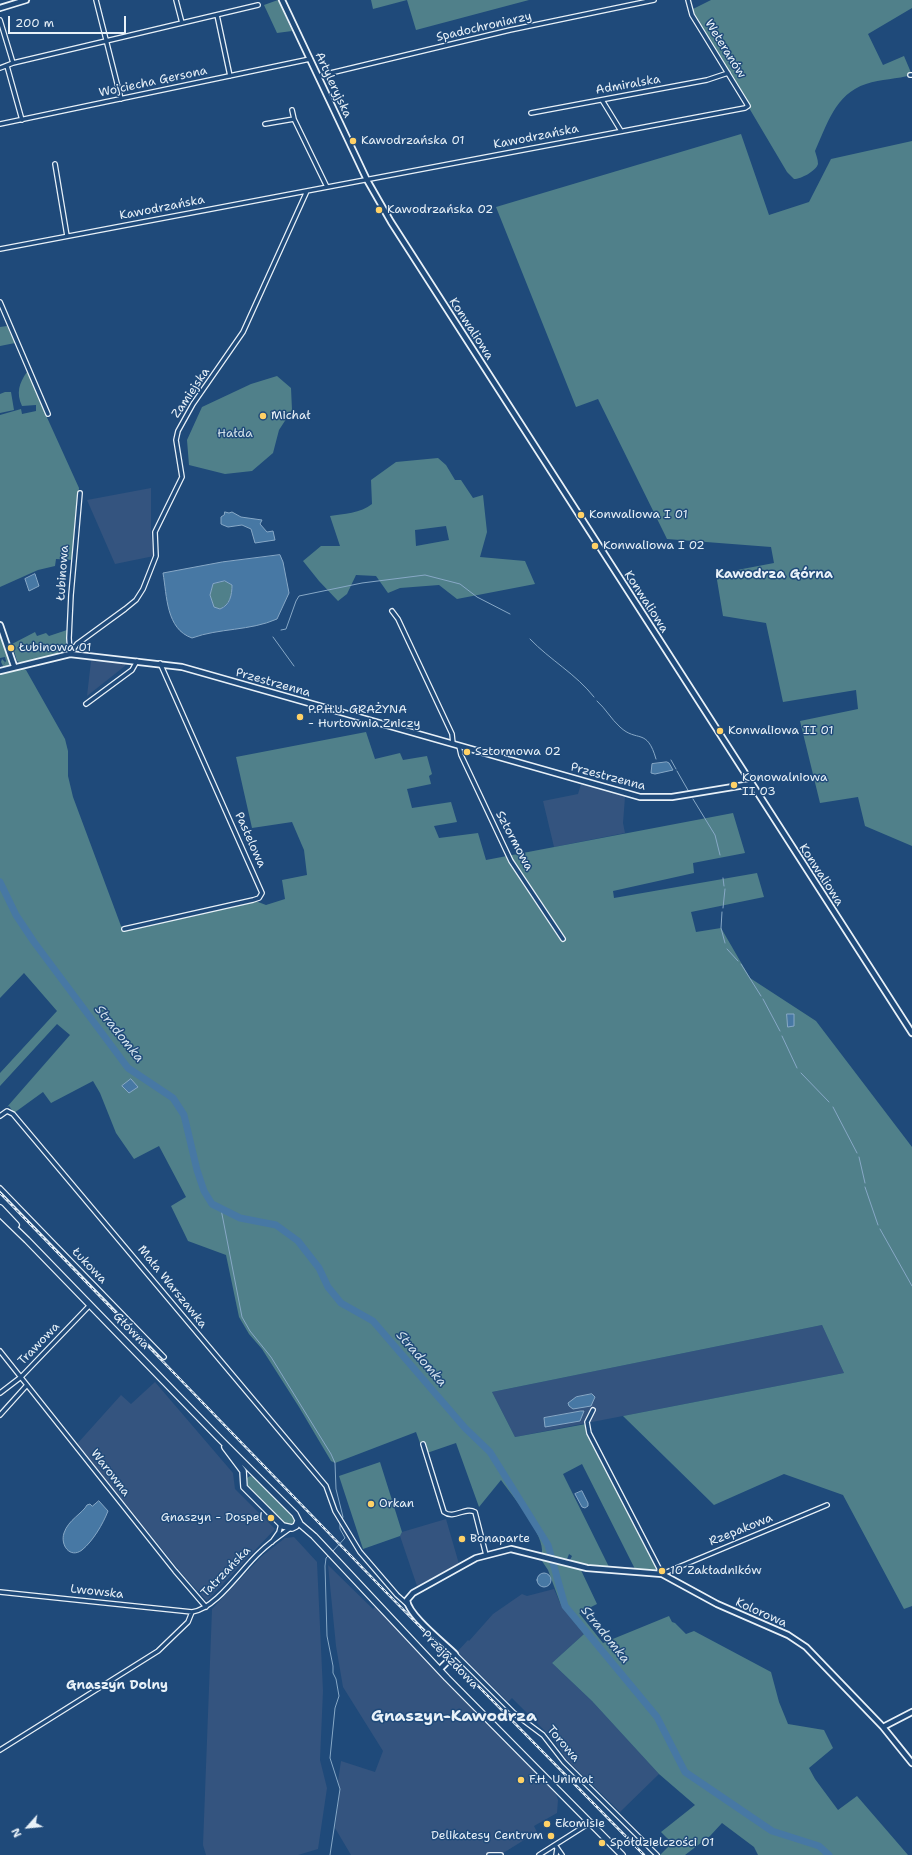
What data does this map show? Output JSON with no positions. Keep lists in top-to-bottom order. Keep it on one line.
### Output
{"streets":{"main road":["Główna","Przejazdowa"],"street":["Spadochroniarzy","Weteranów","Wojciecha Gersona","Artyleryjska","Admiralska","Kawodrzańska","Konwaliowa","Zamiejska","Łubinowa","Przestrzenna","Pastelowa","Sztormowa","Łukowa","Mała Warszawka","Trawowa","Warowna","Rzepakowa","Tatrzańska","Lwowska","Kolorowa","Torowa"]},"crossings":[["Spadochroniarzy","Artyleryjska"],["Weteranów","Admiralska"],["Weteranów","Kawodrzańska"],["Wojciecha Gersona","Artyleryjska"],["Artyleryjska","Kawodrzańska"],["Artyleryjska","Konwaliowa"],["Kawodrzańska","Konwaliowa"],["Kawodrzańska","Zamiejska"],["Konwaliowa","Przestrzenna"],["Zamiejska","Łubinowa"],["Zamiejska","Przestrzenna"],["Łubinowa","Przestrzenna"],["Przestrzenna","Pastelowa"],["Przestrzenna","Sztormowa"],["Mała Warszawka","Kolorowa"],["Mała Warszawka","Torowa"],["Główna","Trawowa"],["Główna","Tatrzańska"],["Główna","Przejazdowa"],["Trawowa","Warowna"],["Warowna","Tatrzańska"],["Rzepakowa","Kolorowa"],["Tatrzańska","Lwowska"],["Tatrzańska","Przejazdowa"],["Kolorowa","Torowa"]],"districts":["Kawodrza Górna","Gnaszyn Dolny","Gnaszyn-Kawodrza"],"water":["Stradomka"],"parks":["Hałda"],"places":["Kawodrzańska 01","Kawodrzańska 02","Michał","Konwaliowa I 01","Konwaliowa I 02","Łubinowa 01","P.P.H.U. GRAŻYNA - Hurtownia Zniczy","Konwaliowa II 01","Sztormowa 02","Konowalniowa II 03","Orkan","Gnaszyn - Dospel","Bonaparte","10 Zakładników","F.H. Unimat","Ekomisie","Delikatesy Centrum","Spółdzielczości 01"],"scale_bar":"200 m","north":"bottom left"}
